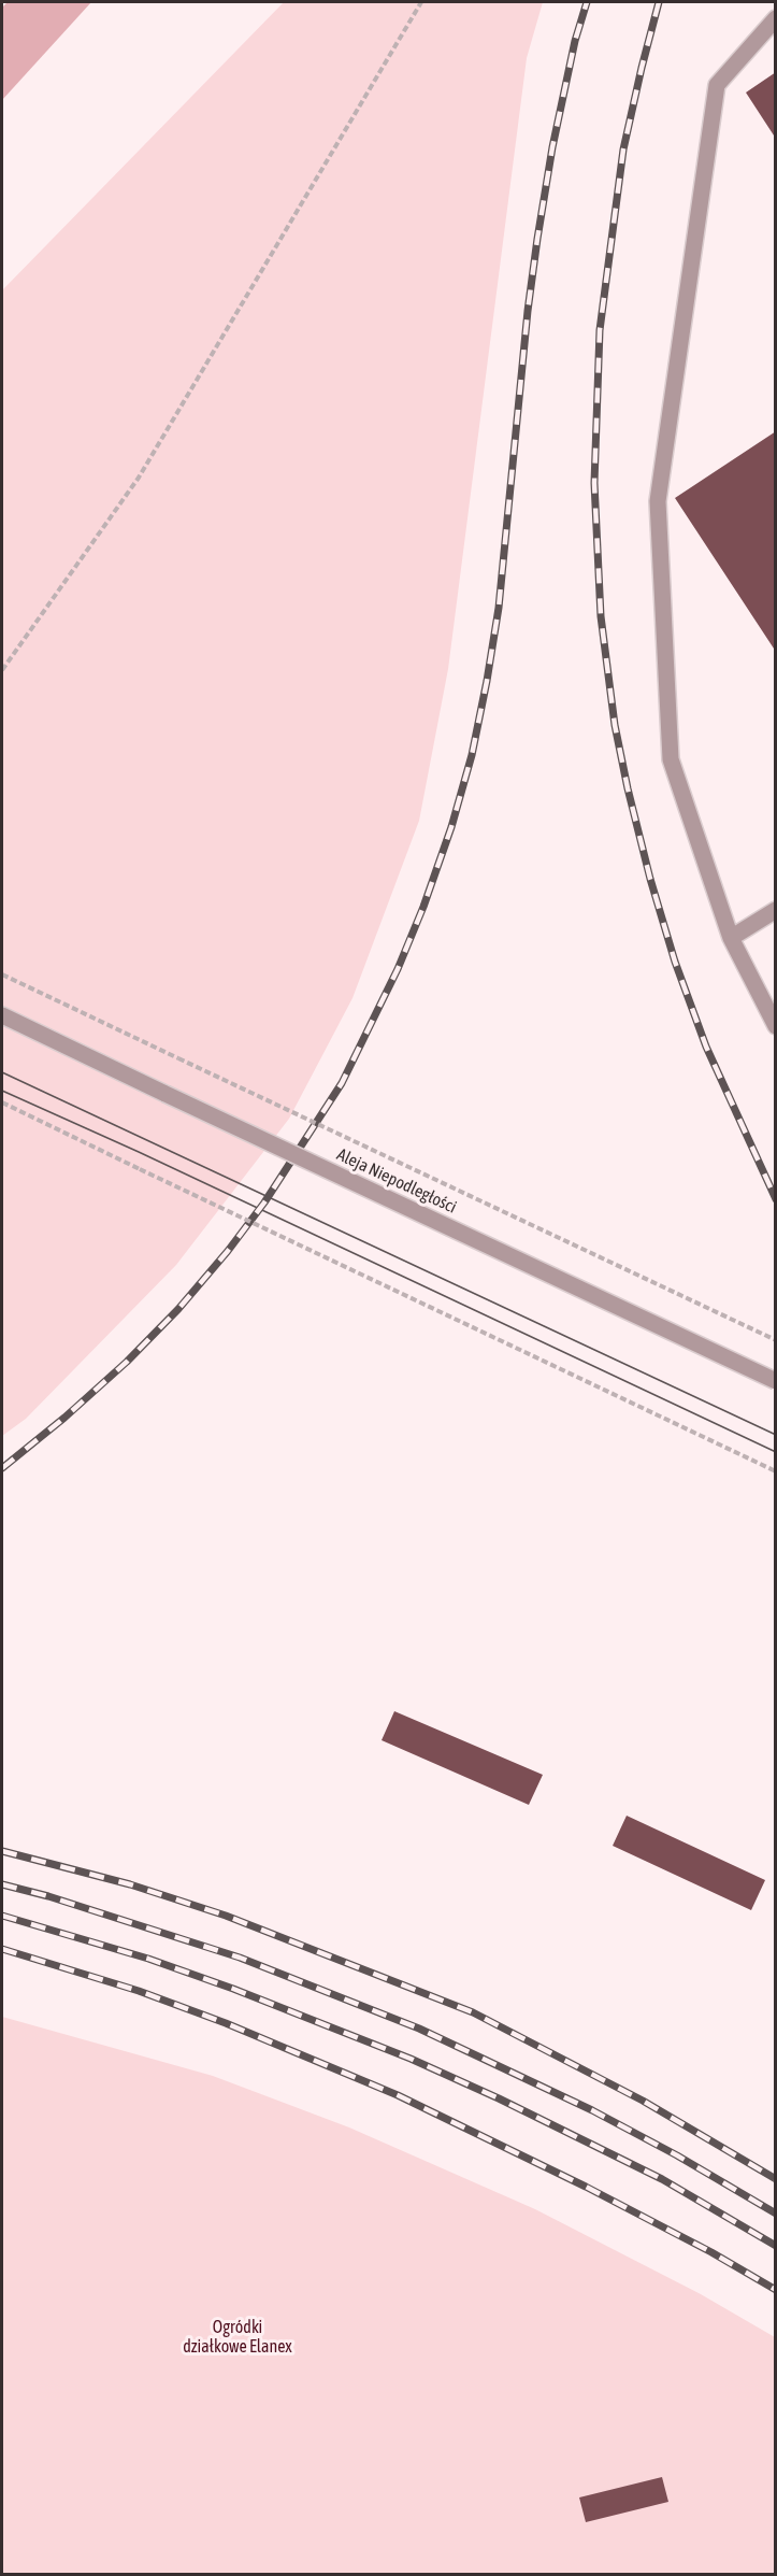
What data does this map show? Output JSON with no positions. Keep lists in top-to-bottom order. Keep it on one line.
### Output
{"streets":{"street":["Aleja Niepodległości"]},"parks":["Ogródki działkowe Elanex"]}
